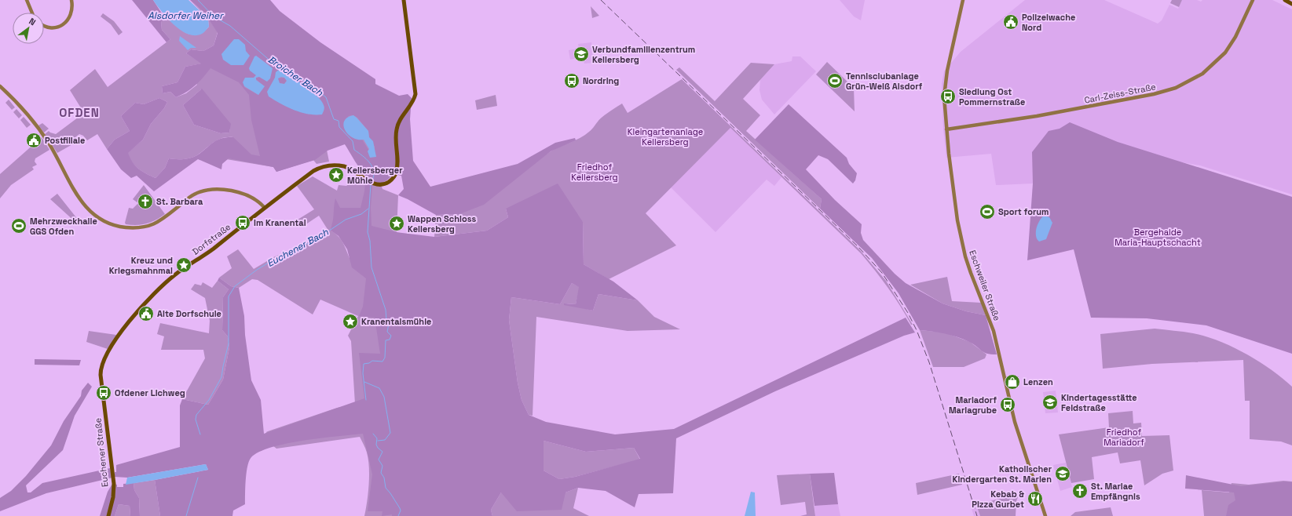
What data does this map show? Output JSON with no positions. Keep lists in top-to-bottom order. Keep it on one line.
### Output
{"streets":{"main road":["Dorfstraße","Euchener Straße"],"street":["Carl-Zeiss-Straße","Eschweiler Straße"]},"crossings":[["Carl-Zeiss-Straße","Eschweiler Straße"],["Dorfstraße","Euchener Straße"]],"districts":["OFDEN"],"water":["Alsdorfer Weiher","Broicher Bach","Euchener Bach"],"parks":["Kleingartenanlage Kellersberg","Friedhof Kellersberg","Bergehalde Maria-Hauptschacht","Friedhof Mariadorf"],"places":{"public building":["Polizeiwache Nord","Postfiliale","Alte Dorfschule"],"school or university":["Verbundfamilienzentrum Kellersberg","Kindertagesstätte Feldstraße","Katholischer Kindergarten St. Marien"],"bus stop":["Nordring","Siedlung Ost Pommernstraße","Im Kranental","Ofdener Lichweg","Mariadorf Mariagrube"],"sports":["Tennisclubanlage Grün-Weiß Alsdorf","Sport forum","Mehrzweckhalle GGS Ofden"],"place":["Kellersberger Mühle","Wappen Schloss Kellersberg","Kreuz und Kriegsmahnmal","Kranentalsmühle"],"church":["St. Barbara","St. Mariae Empfängnis"],"shop":["Lenzen"],"restaurant":["Kebab & Pizza Gurbet"]},"north":"top right"}
